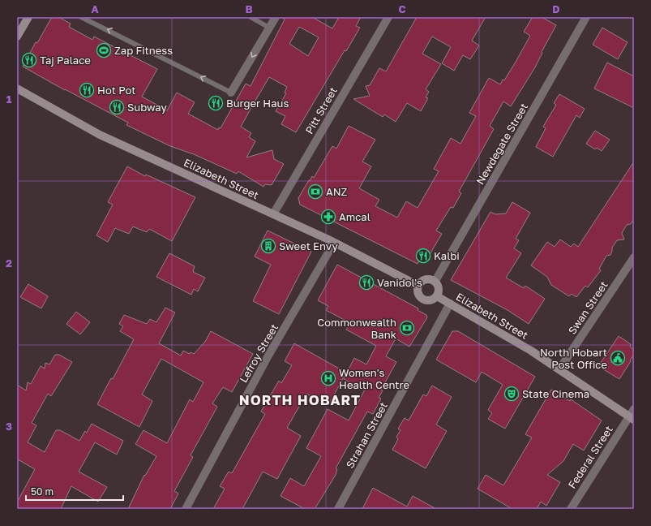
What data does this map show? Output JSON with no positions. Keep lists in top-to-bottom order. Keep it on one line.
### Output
{"streets":{"main road":["Elizabeth Street"],"street":["Pitt Street","Newdegate Street","Swan Street","Lefroy Street","Strahan Street","Federal Street"]},"crossings":[["Pitt Street","Elizabeth Street"],["Newdegate Street","Elizabeth Street"],["Elizabeth Street","Swan Street"],["Elizabeth Street","Lefroy Street"],["Elizabeth Street","Strahan Street"],["Elizabeth Street","Federal Street"]],"districts":["NORTH HOBART"],"places":{"sports":["Zap Fitness"],"restaurant":["Taj Palace","Hot Pot","Burger Haus","Subway","Kalbi","Vanidol's"],"bank":["ANZ","Commonwealth Bank"],"pharmacy":["Amcal"],"building":["Sweet Envy"],"public building":["North Hobart Post Office"],"hospital":["Women's Health Centre"],"theatre":["State Cinema"]},"scale_bar":"50 m","grid":{"columns":["A","B","C","D"],"rows":["1","2","3"]}}
